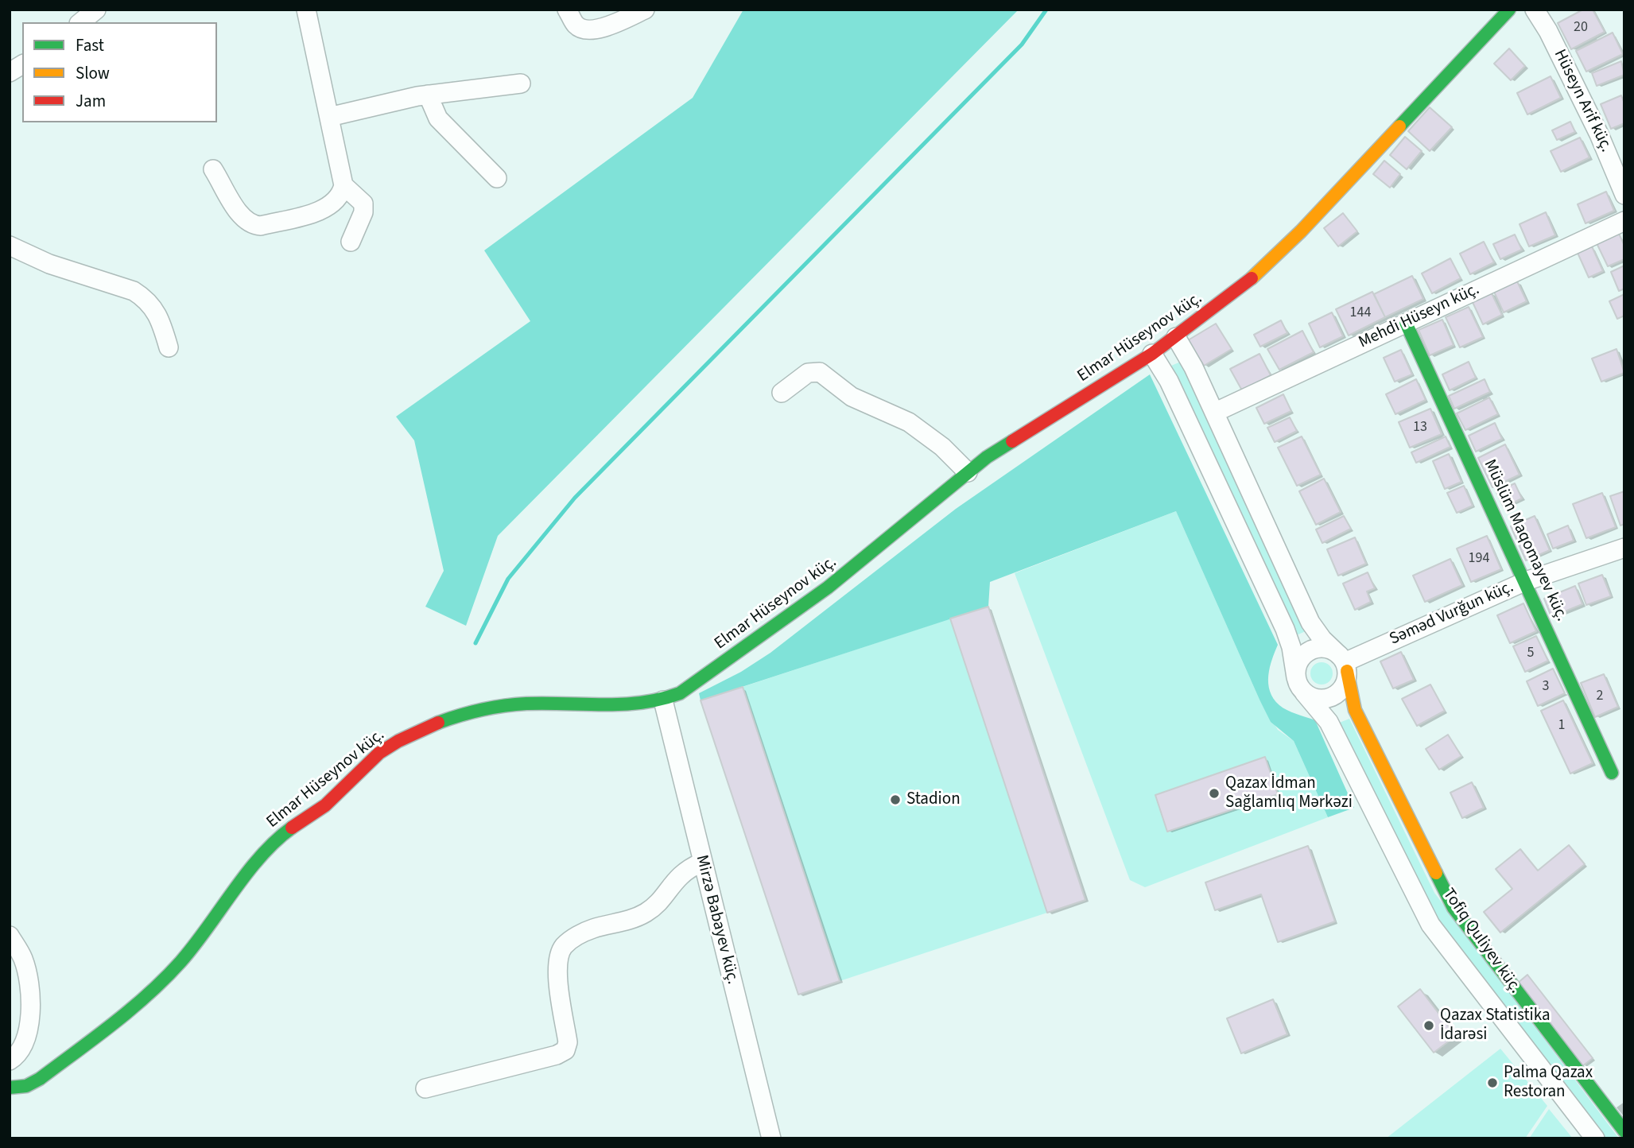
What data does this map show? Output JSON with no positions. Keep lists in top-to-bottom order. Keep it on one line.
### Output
{"streets":{"street":["Hüseyn Arif küç.","Mehdi Hüseyn küç.","Elmar Hüseynov küç.","Müslüm Maqomayev küç.","Səməd Vurğun küç.","Mirzə Babayev küç.","Tofiq Quliyev küç."]},"crossings":[["Mehdi Hüseyn küç.","Müslüm Maqomayev küç."],["Elmar Hüseynov küç.","Mirzə Babayev küç."],["Müslüm Maqomayev küç.","Səməd Vurğun küç."],["Səməd Vurğun küç.","Tofiq Quliyev küç."]],"places":["Qazax İdman Sağlamlıq Mərkəzi","Stadion","Qazax Statistika İdarəsi","Palma Qazax Restoran"],"house_numbers":["20","144","13","194","5","3","2","1"],"legend":["Fast","Slow","Jam"]}
